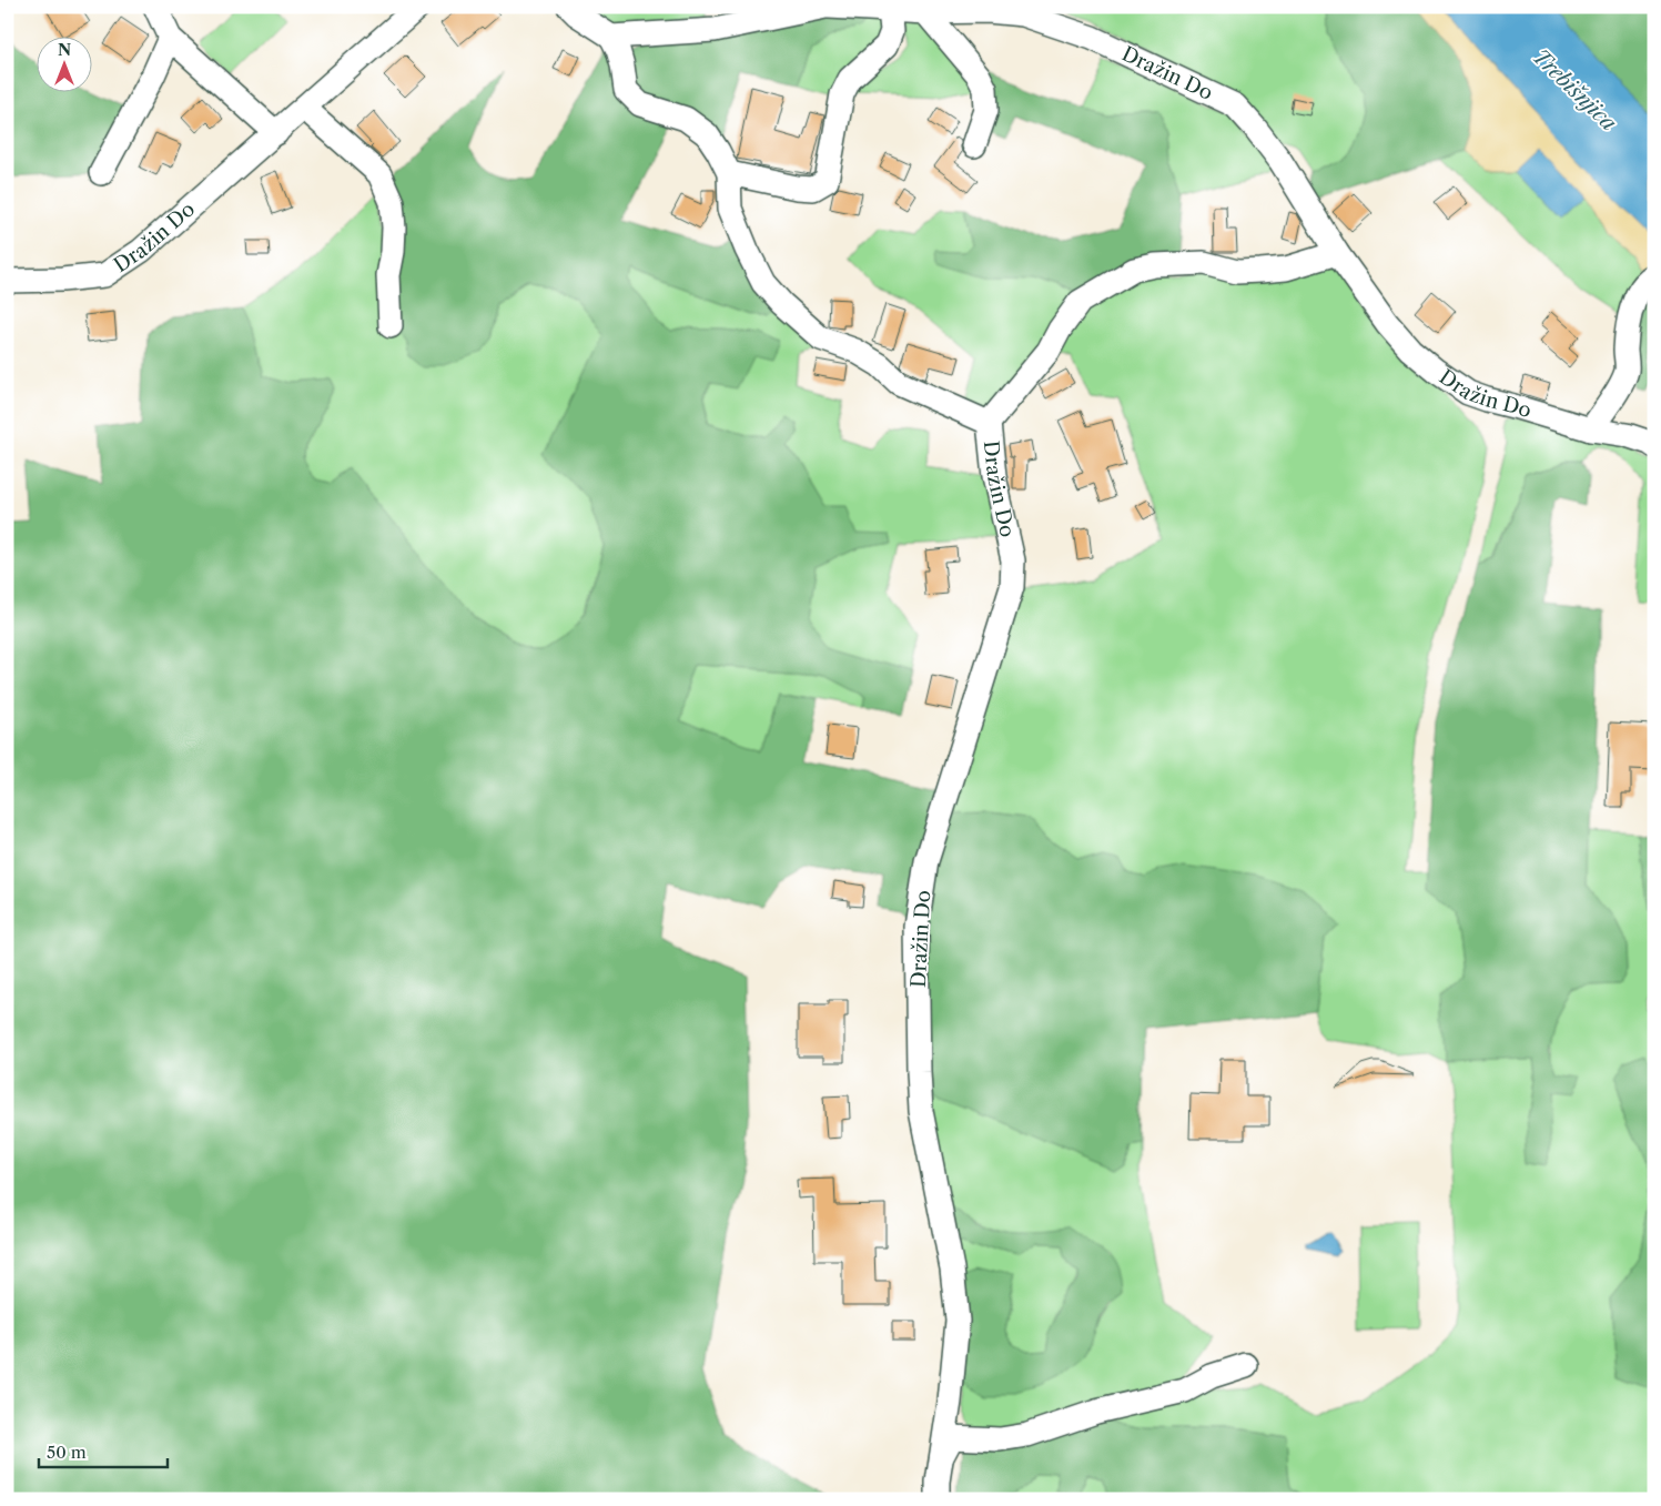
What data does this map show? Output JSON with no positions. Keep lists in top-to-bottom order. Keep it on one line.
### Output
{"streets":{"street":["Dražin Do"]},"water":["Trebišnjica"],"scale_bar":"50 m","north":"top"}
